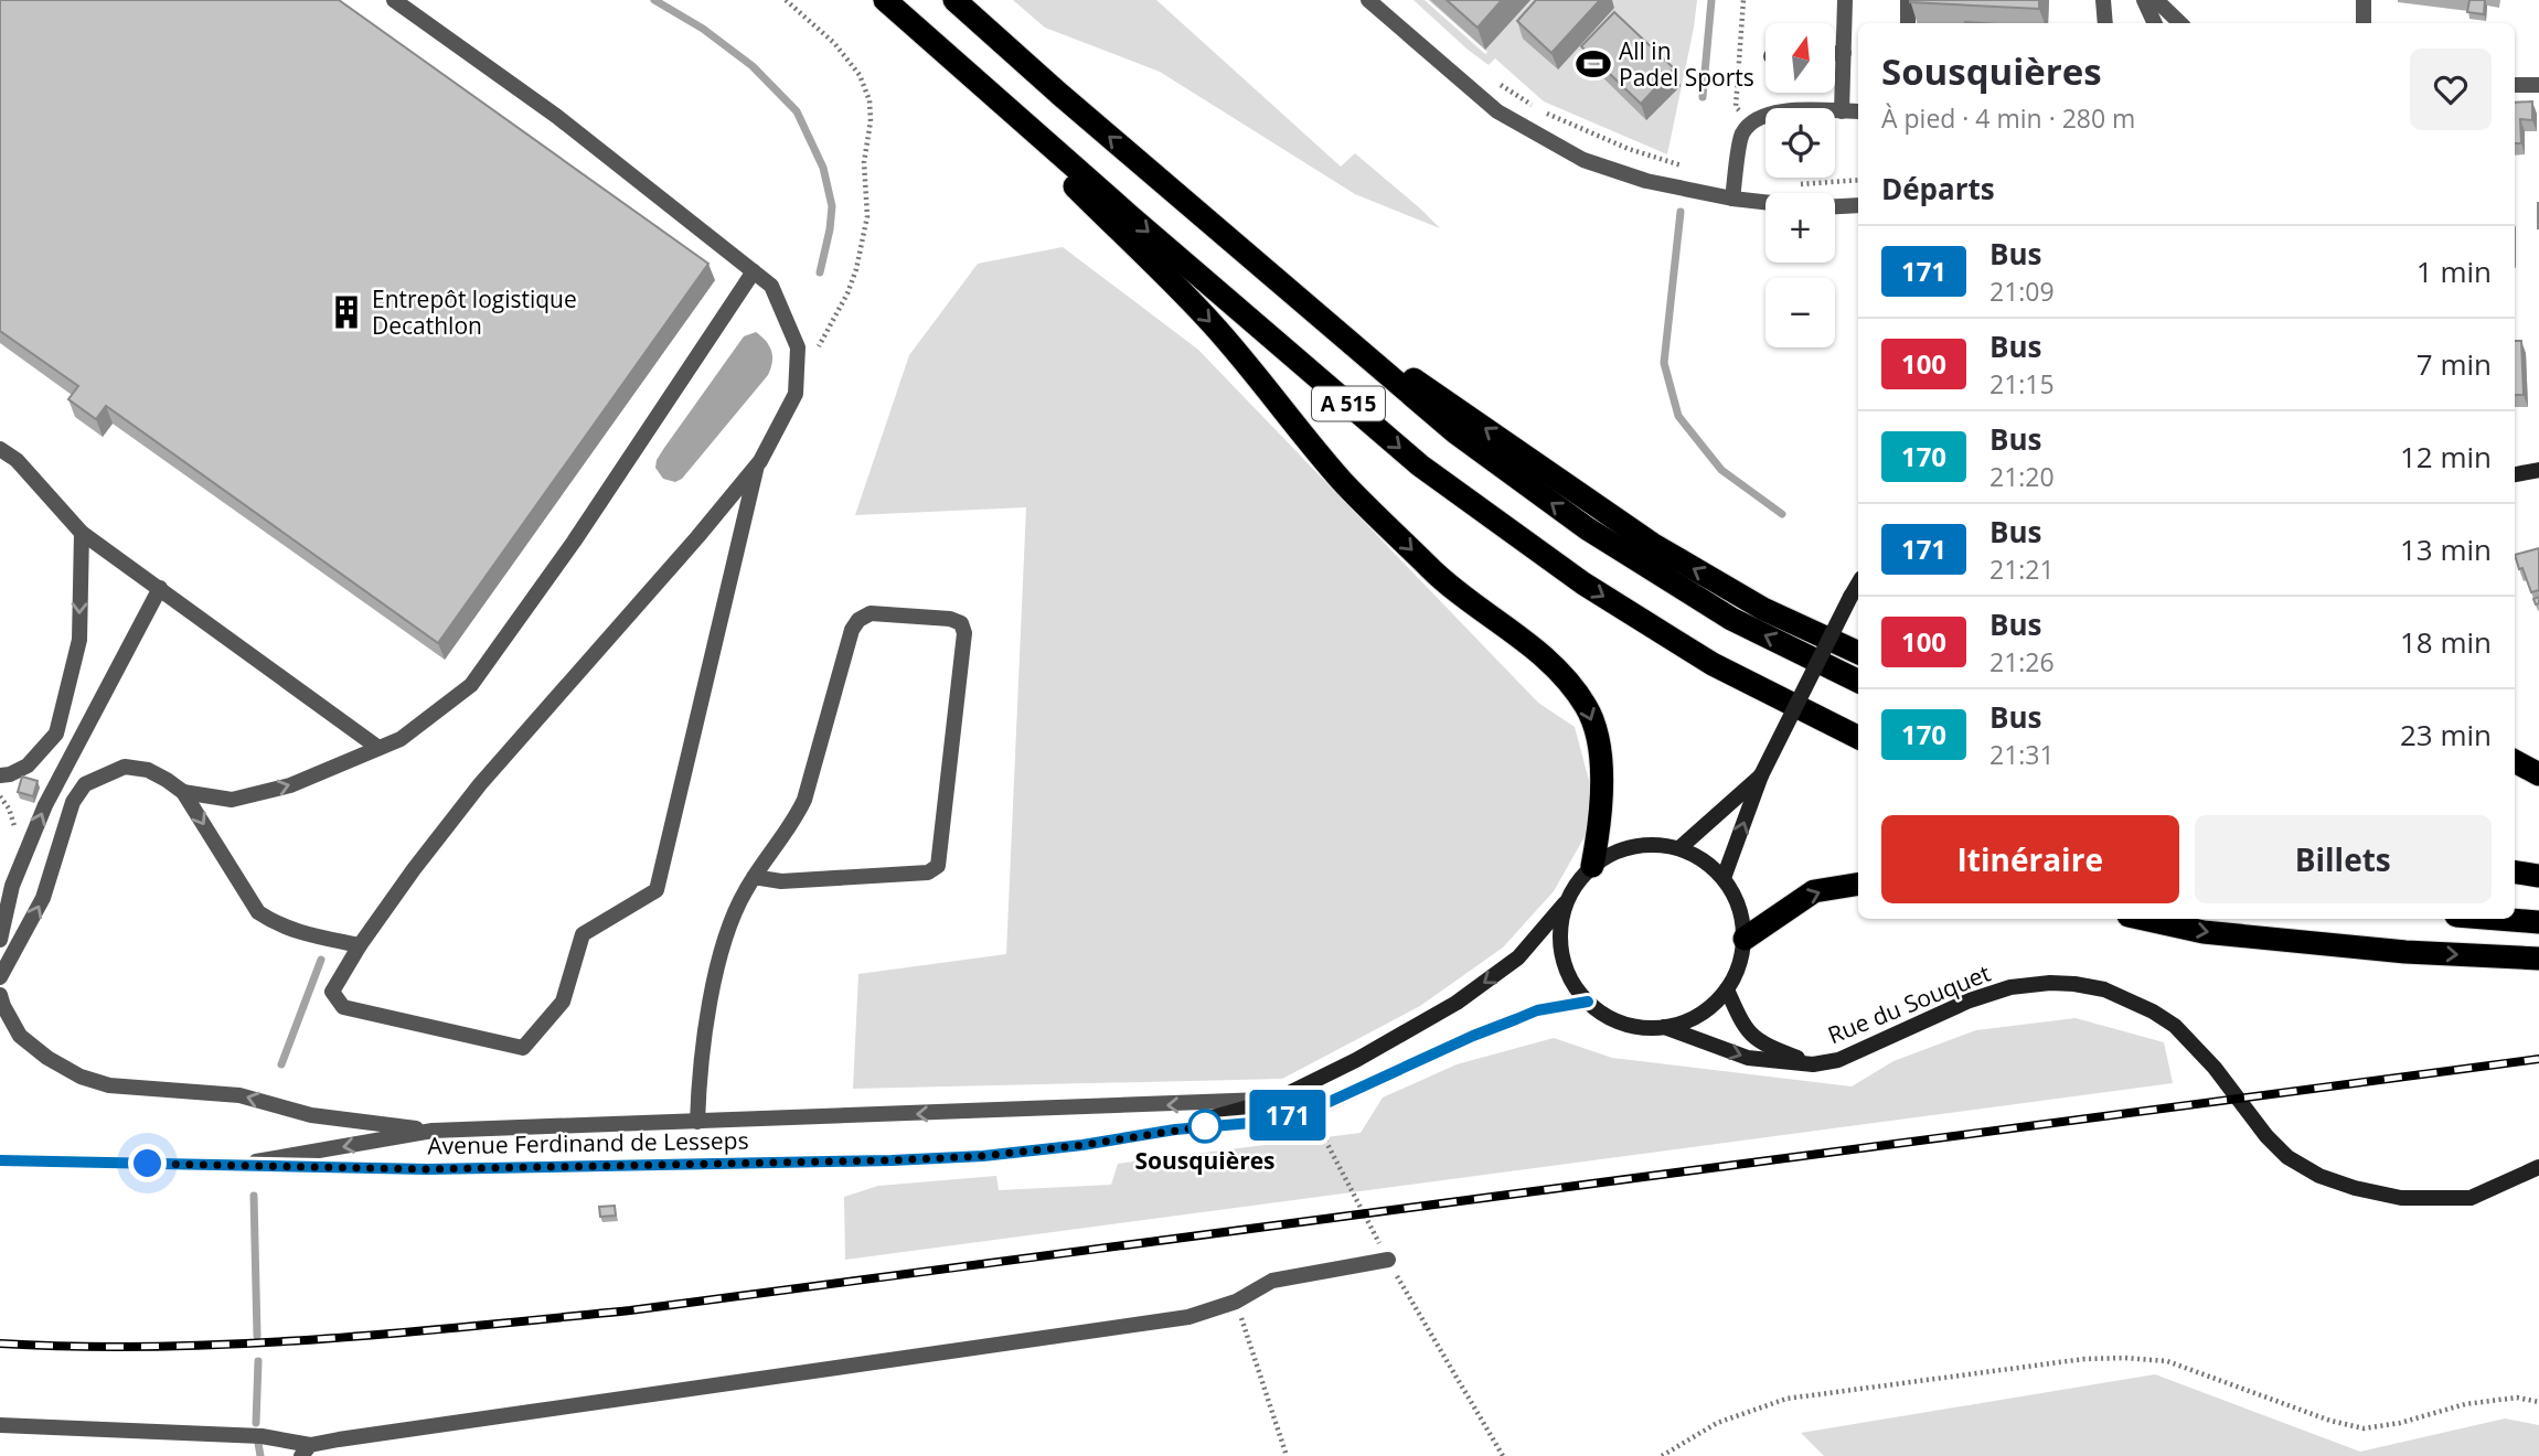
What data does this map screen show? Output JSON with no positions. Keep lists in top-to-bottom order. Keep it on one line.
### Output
{"streets":{"highway":["A 515"],"main road":["Rue du Souquet","Avenue Ferdinand de Lesseps"]},"crossings":[["Rue du Souquet","Avenue Ferdinand de Lesseps"]],"places":{"sports":["All in Padel Sports"],"building":["Entrepôt logistique Decathlon"],"other":["Sousquières"]},"lines":["bus line 171"],"north":"top","page":{"on_map":"171","map_buttons":["+","−"],"heading":[["Sousquières","À pied · 4 min · 280 m"],"Départs"],"list":[{"mark":"171","name":"Bus","note":"21:09","value":"1 min"},{"mark":"100","name":"Bus","note":"21:15","value":"7 min"},{"mark":"170","name":"Bus","note":"21:20","value":"12 min"},{"mark":"171","name":"Bus","note":"21:21","value":"13 min"},{"mark":"100","name":"Bus","note":"21:26","value":"18 min"},{"mark":"170","name":"Bus","note":"21:31","value":"23 min"}],"buttons":["Itinéraire","Billets"]}}
